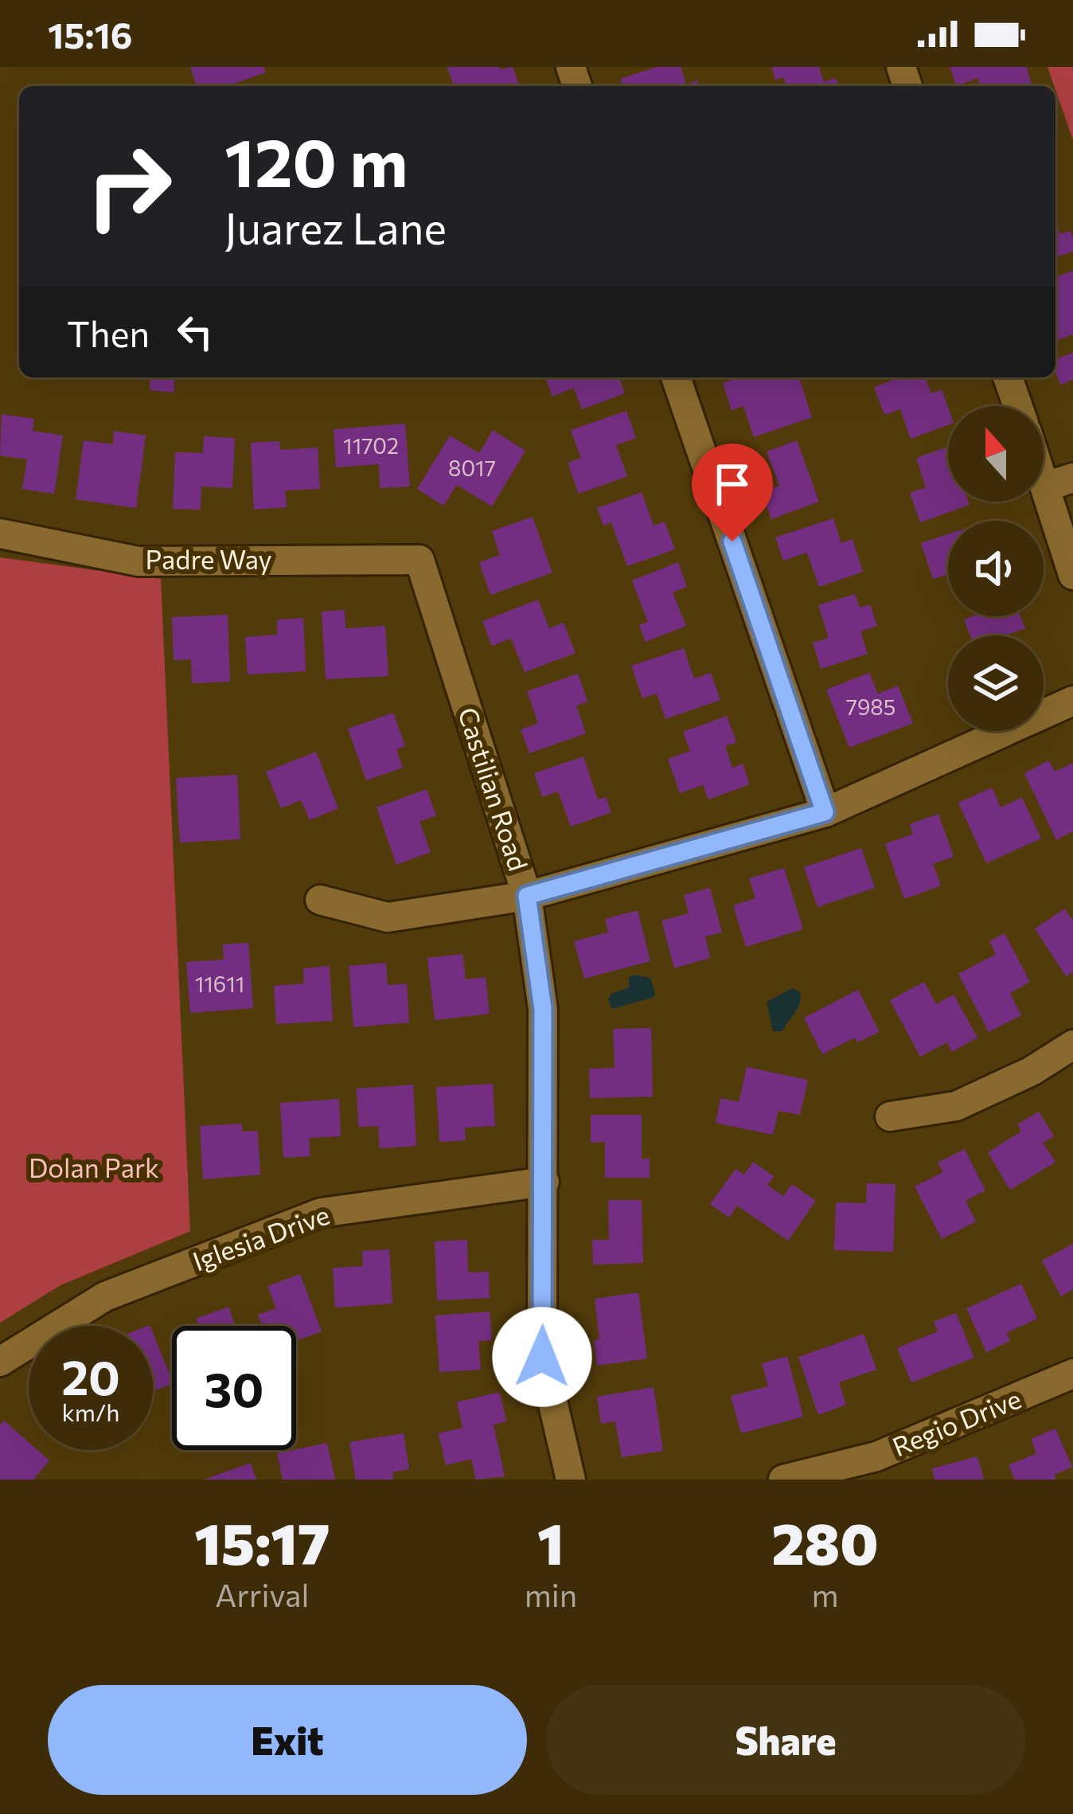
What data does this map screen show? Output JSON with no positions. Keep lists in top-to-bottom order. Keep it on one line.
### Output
{"streets":{"street":["Padre Way","Castilian Road","Iglesia Drive","Regio Drive"]},"crossings":[["Padre Way","Castilian Road"],["Castilian Road","Iglesia Drive"]],"parks":["Dolan Park"],"house_numbers":["11702","8017","7985","11611"],"north":"top","page":{"status":"15:16","turn":["120 m","Juarez Lane"],"then":"Then","speed":"20 km/h","limit":"30","eta":["15:17","Arrival","1","min","280","m"],"buttons":["Exit","Share"]}}
